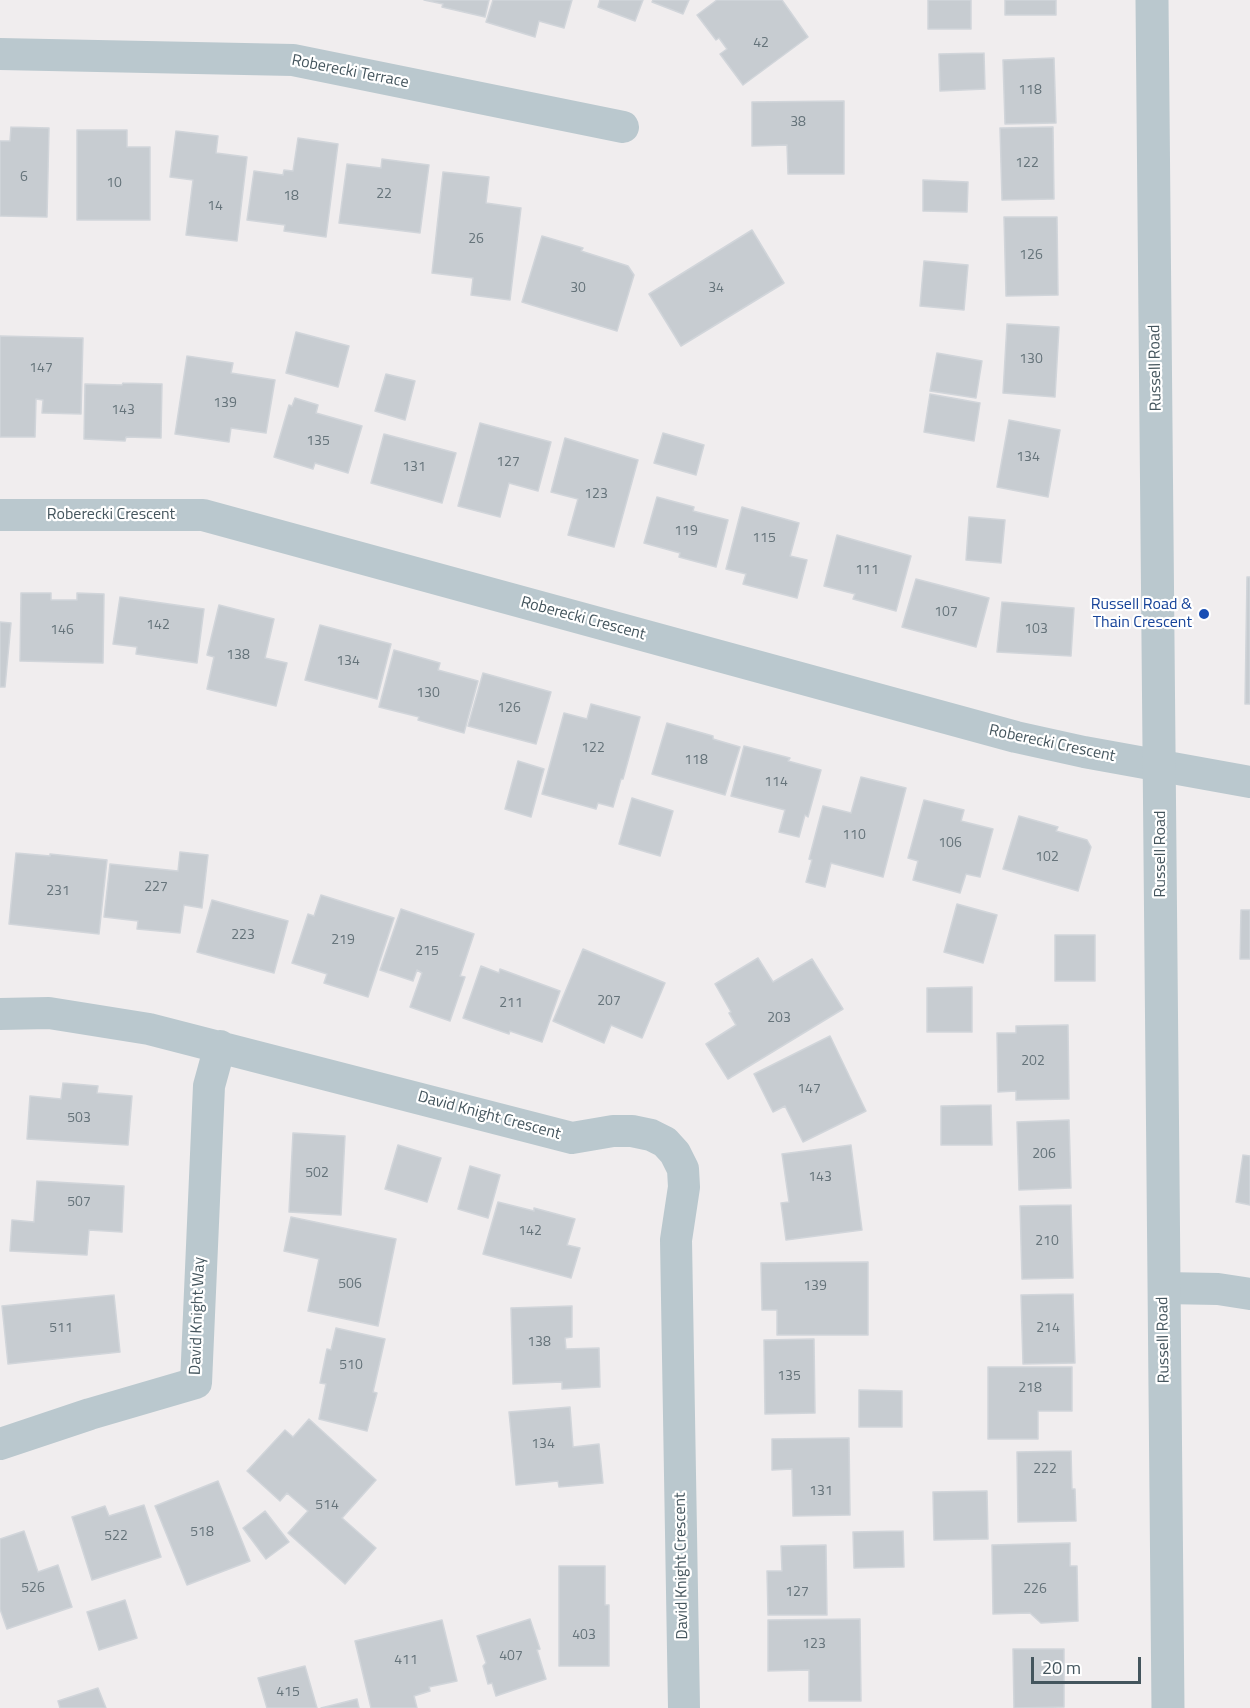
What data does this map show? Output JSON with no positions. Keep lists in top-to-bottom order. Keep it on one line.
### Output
{"streets":{"street":["Roberecki Terrace","Russell Road","Roberecki Crescent","David Knight Crescent","David Knight Way"]},"crossings":[["Russell Road","Roberecki Crescent"],["David Knight Crescent","David Knight Way"]],"places":["Russell Road & Thain Crescent"],"house_numbers":["42","118","38","122","6","10","22","18","14","26","126","30","34","130","147","139","143","135","134","127","131","123","119","115","111","107","142","103","146","138","134","130","126","122","118","114","110","106","102","227","231","223","219","215","207","211","203","202","147","503","206","502","143","507","142","210","506","139","511","214","138","510","135","218","134","222","131","514","518","522","526","226","127","403","123","407","411","415"],"scale_bar":"20 m"}
